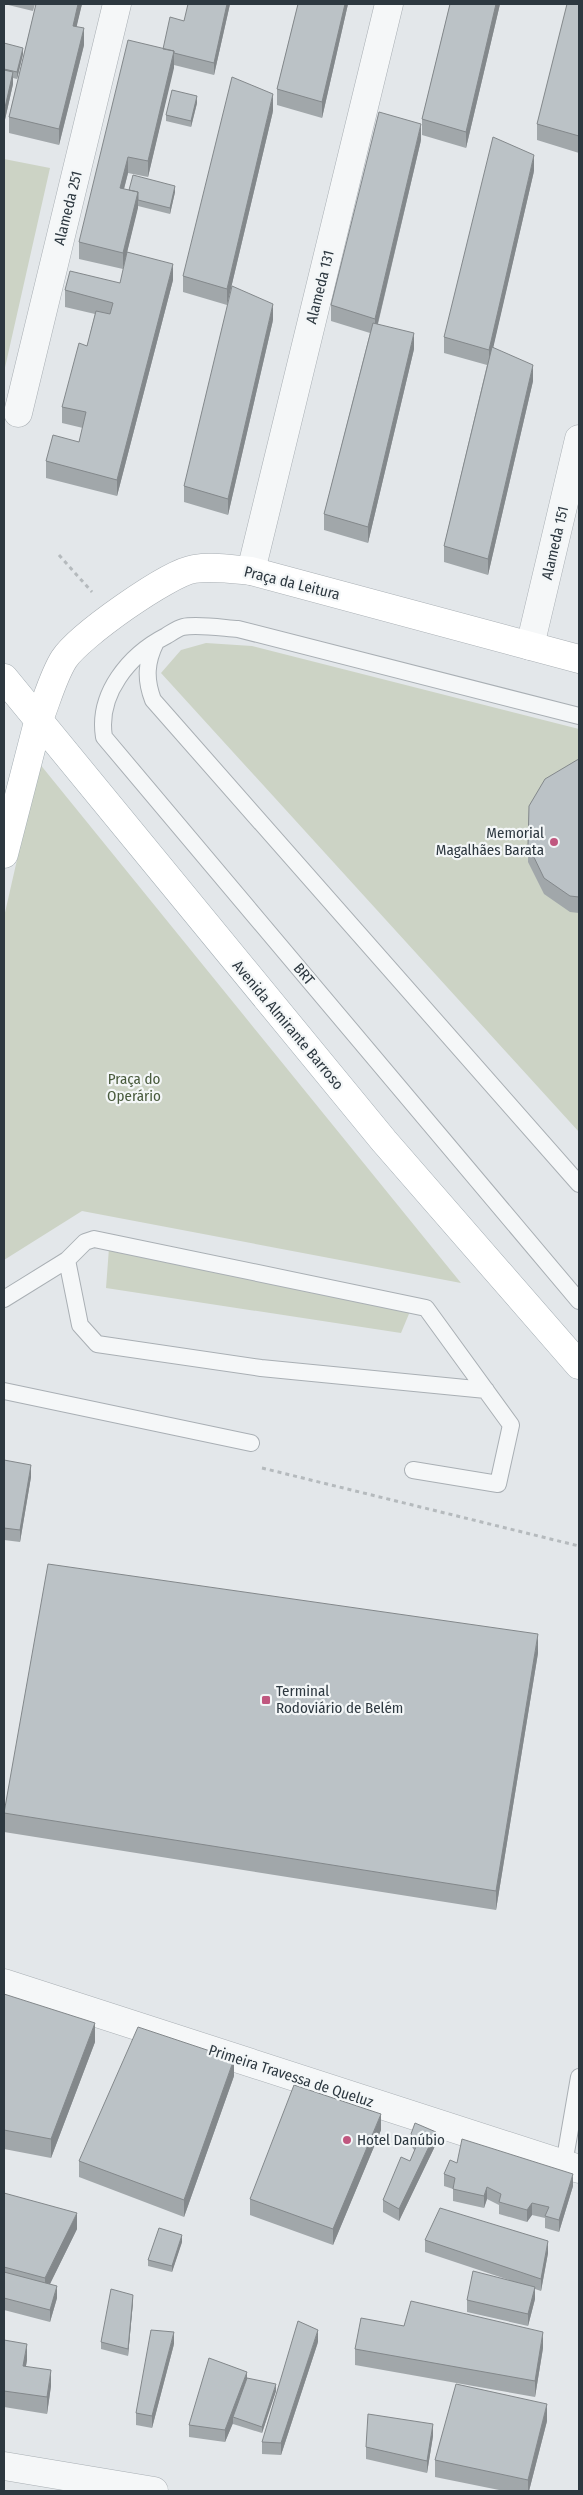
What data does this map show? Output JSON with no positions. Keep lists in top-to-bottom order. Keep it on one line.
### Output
{"streets":{"main road":["Praça da Leitura","Avenida Almirante Barroso"],"street":["Alameda 251","Alameda 131","Alameda 151","Primeira Travessa de Queluz"],"lane":["BRT"]},"crossings":[["Alameda 131","Praça da Leitura"],["Alameda 151","Praça da Leitura"],["Praça da Leitura","Avenida Almirante Barroso"]],"parks":["Praça do Operário"],"places":{"other":["Memorial Magalhães Barata","Hotel Danúbio"],"transit":["Terminal Rodoviário de Belém"]}}
